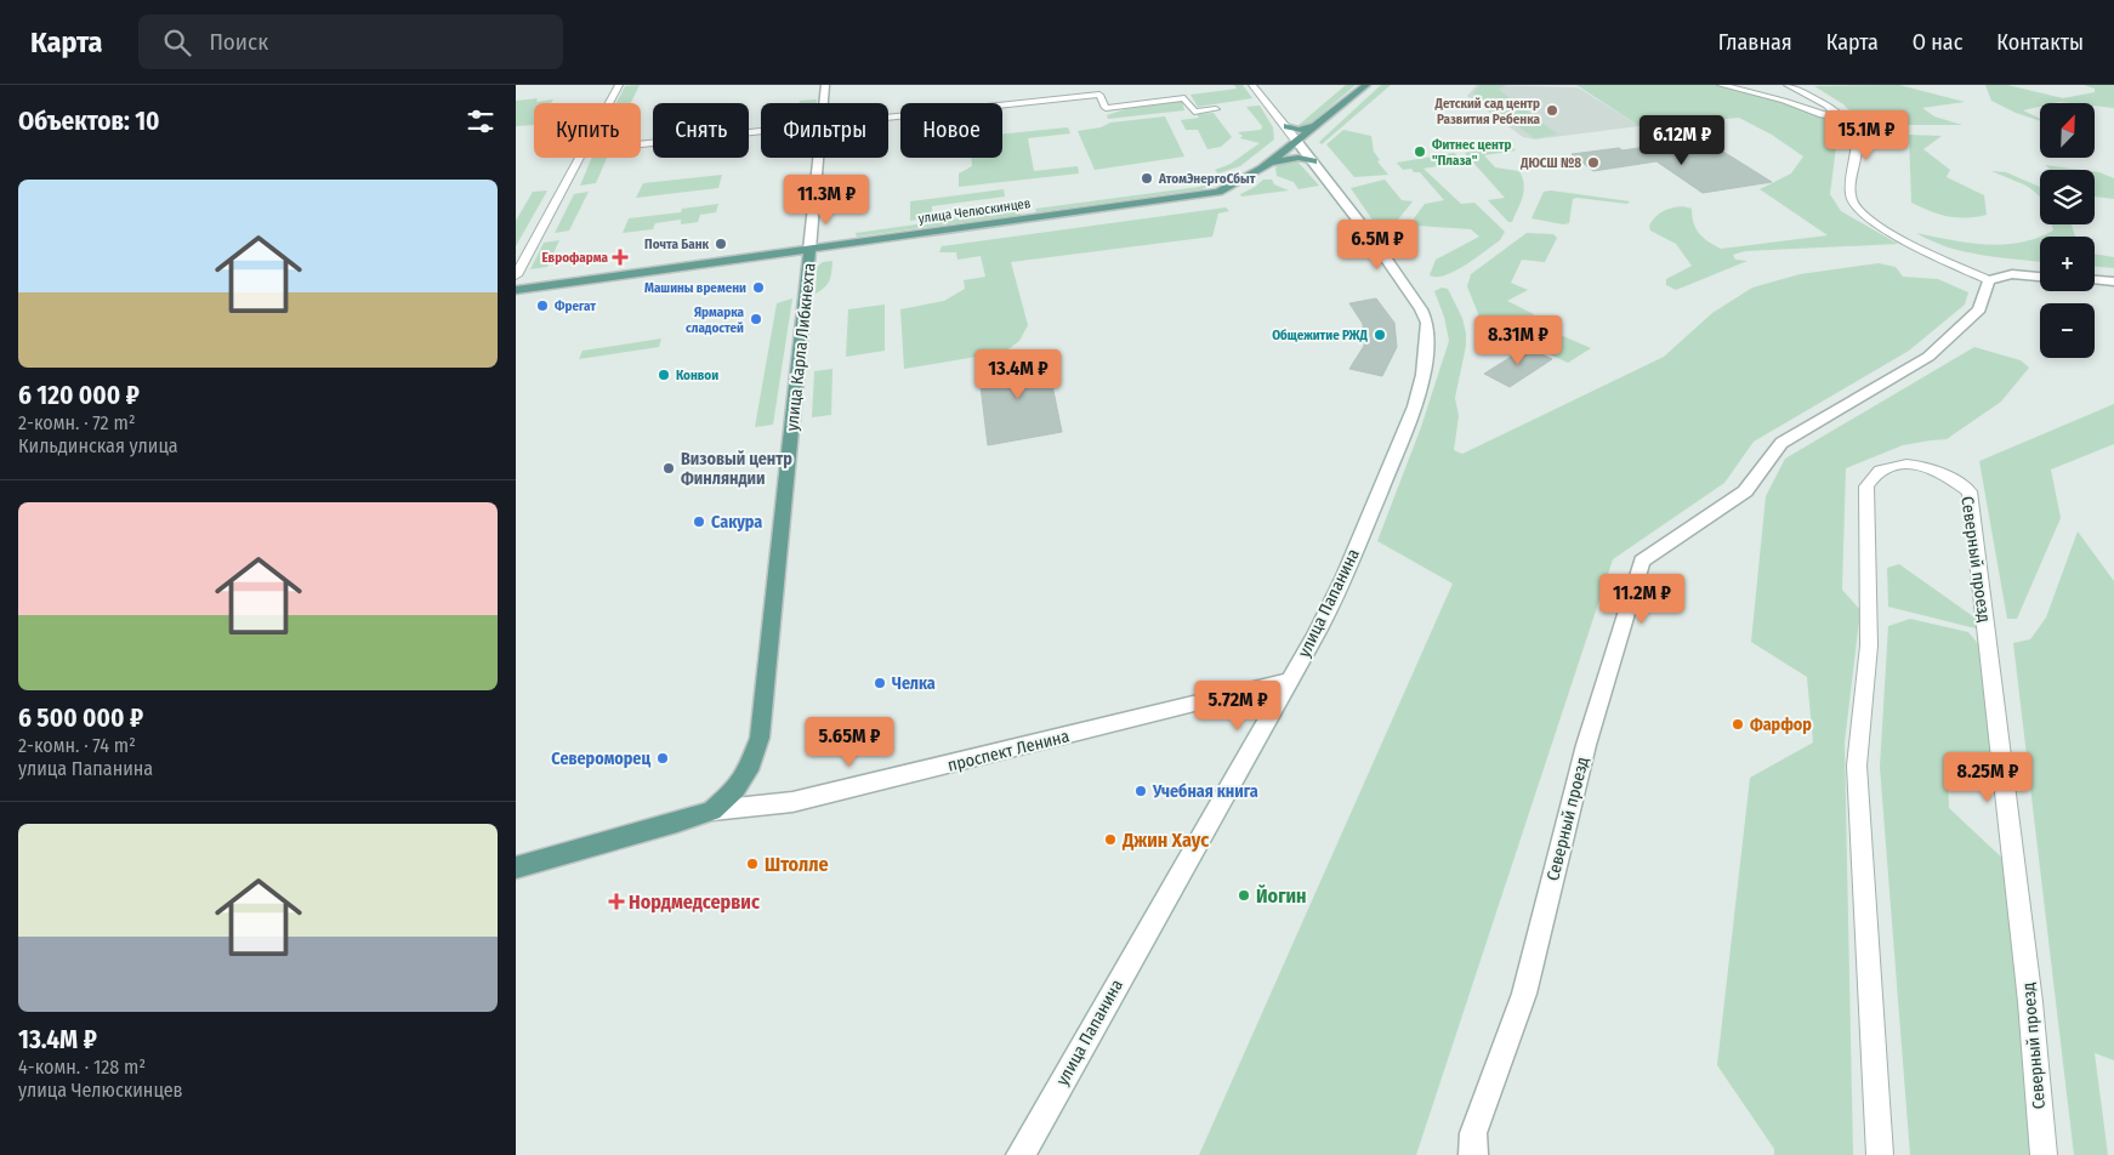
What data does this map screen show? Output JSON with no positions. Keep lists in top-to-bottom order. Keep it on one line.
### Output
{"streets":{"main road":["улица Челюскинцев","улица Карла Либкнехта","проспект Ленина"],"street":["Северный проезд","улица Папанина"]},"crossings":[["улица Челюскинцев","улица Карла Либкнехта"],["улица Челюскинцев","улица Папанина"],["улица Карла Либкнехта","проспект Ленина"],["улица Папанина","проспект Ленина"]],"places":{"other":["Детский сад центр Развития Ребенка","Фитнес центр \"Плаза\"","ДЮСШ №8","АтомЭнергоСбыт","Почта Банк","Машины времени","Фрегат","Ярмарка сладостей","Общежитие РЖД","Конвои","Визовый центр Финляндии","Сакура","Челка","Фарфор","Североморец","Учебная книга","Джин Хаус","Штолле","Йогин"],"health":["Еврофарма","Нордмедсервис"]},"north":"top right","page":{"header":"Карта","search":"Поиск","nav":["Главная","Карта","О нас","Контакты"],"heading":"Объектов: 10","map_buttons":["+","−"],"chip":["Купить","Снять","Фильтры","Новое"],"price":["15.1M ₽","6.12M ₽","11.3M ₽","6.5M ₽","8.31M ₽","13.4M ₽","11.2M ₽","5.72M ₽","5.65M ₽","8.25M ₽"],"list":[{"name":"6 120 000 ₽","note":"2-комн. · 72 m² · Кильдинская улица"},{"name":"6 500 000 ₽","note":"2-комн. · 74 m² · улица Папанина"},{"name":"13.4M ₽","note":"4-комн. · 128 m² · улица Челюскинцев"}]}}
